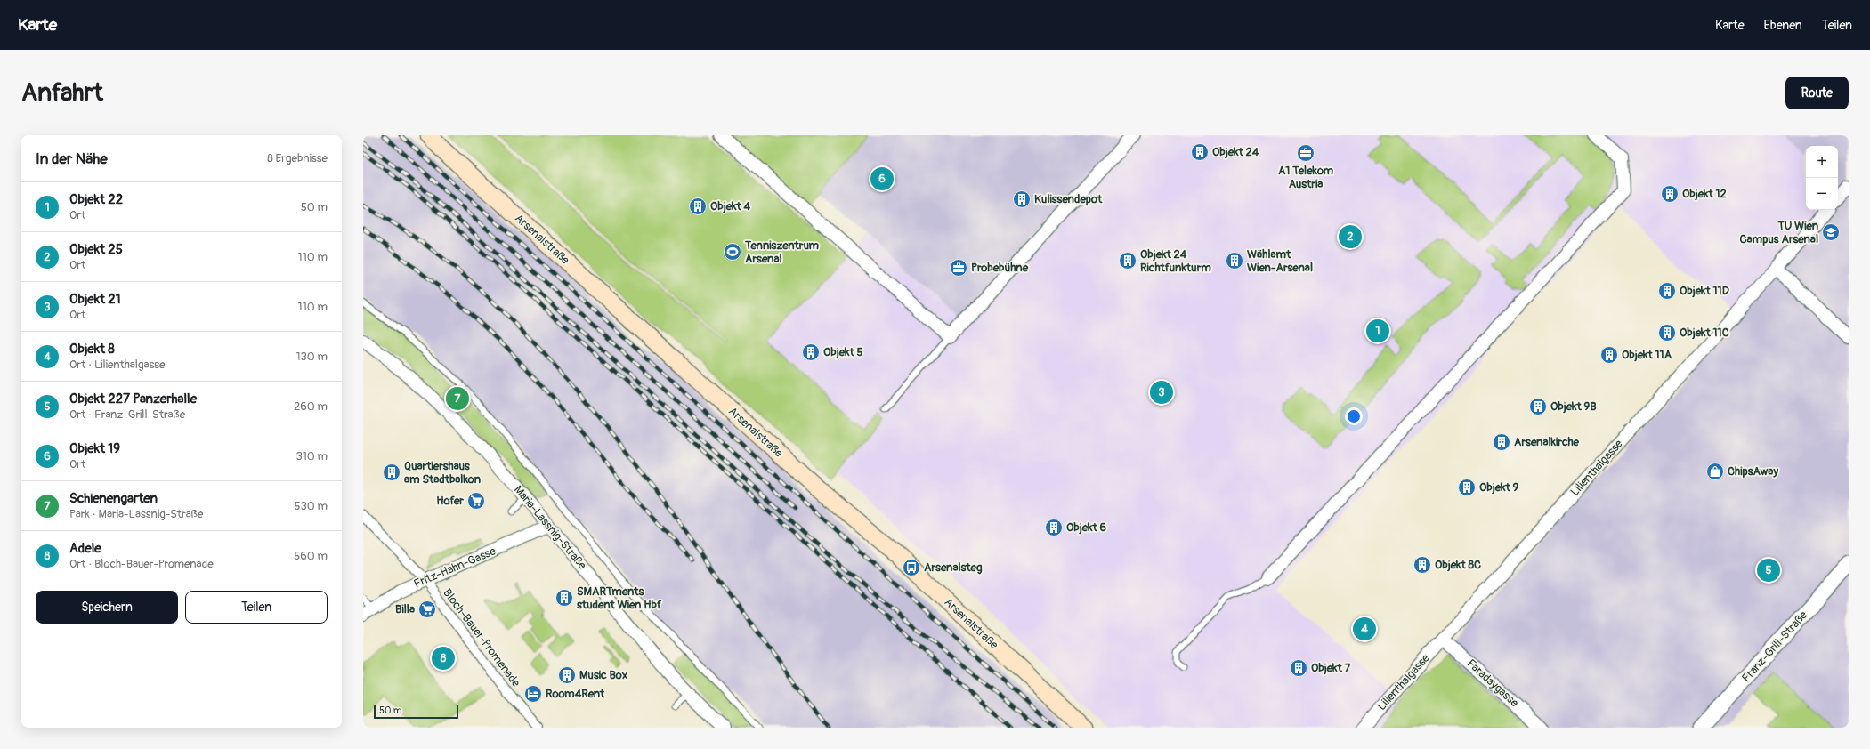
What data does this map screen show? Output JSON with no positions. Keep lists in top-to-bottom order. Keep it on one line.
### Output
{"streets":{"main road":["Arsenalstraße"],"street":["Lilienthalgasse","Maria-Lassnig-Straße","Fritz-Hahn-Gasse","Bloch-Bauer-Promenade","Franz-Grill-Straße","Faradaygasse"]},"crossings":[["Lilienthalgasse","Faradaygasse"],["Maria-Lassnig-Straße","Fritz-Hahn-Gasse"],["Fritz-Hahn-Gasse","Bloch-Bauer-Promenade"]],"places":{"building":["Objekt 24","Objekt 12","Kulissendepot","Objekt 4","Objekt 24 Richtfunkturm","Wählamt Wien-Arsenal","Objekt 11D","Objekt 11C","Objekt 5","Objekt 11A","Objekt 9B","Arsenalkirche","Quartiershaus am Stadtbalkon","Objekt 9","Objekt 6","Objekt 8C","SMARTments student Wien Hbf","Objekt 7","Music Box"],"office":["A1 Telekom Austria","Probebühne"],"school or university":["TU Wien Campus Arsenal"],"sports":["Tenniszentrum Arsenal"],"shop":["ChipsAway"],"supermarket":["Hofer","Billa"],"bus stop":["Arsenalsteg"],"hotel":["Room4Rent"]},"scale_bar":"50 m","page":{"header":"Karte","nav":["Karte","Ebenen","Teilen"],"buttons":["Route",["Speichern","Teilen"]],"title":"Anfahrt","heading":["In der Nähe","8 Ergebnisse"],"map_buttons":["+","−"],"pins":["6","2","1","3","7","5","4","8"],"list":[{"mark":"1","name":"Objekt 22","note":"Ort","value":"50 m"},{"mark":"2","name":"Objekt 25","note":"Ort","value":"110 m"},{"mark":"3","name":"Objekt 21","note":"Ort","value":"110 m"},{"mark":"4","name":"Objekt 8","note":"Ort · Lilienthalgasse","value":"130 m"},{"mark":"5","name":"Objekt 227 Panzerhalle","note":"Ort · Franz-Grill-Straße","value":"260 m"},{"mark":"6","name":"Objekt 19","note":"Ort","value":"310 m"},{"mark":"7","name":"Schienengarten","note":"Park · Maria-Lassnig-Straße","value":"530 m"},{"mark":"8","name":"Adele","note":"Ort · Bloch-Bauer-Promenade","value":"560 m"}],"scale":"50 m"}}
